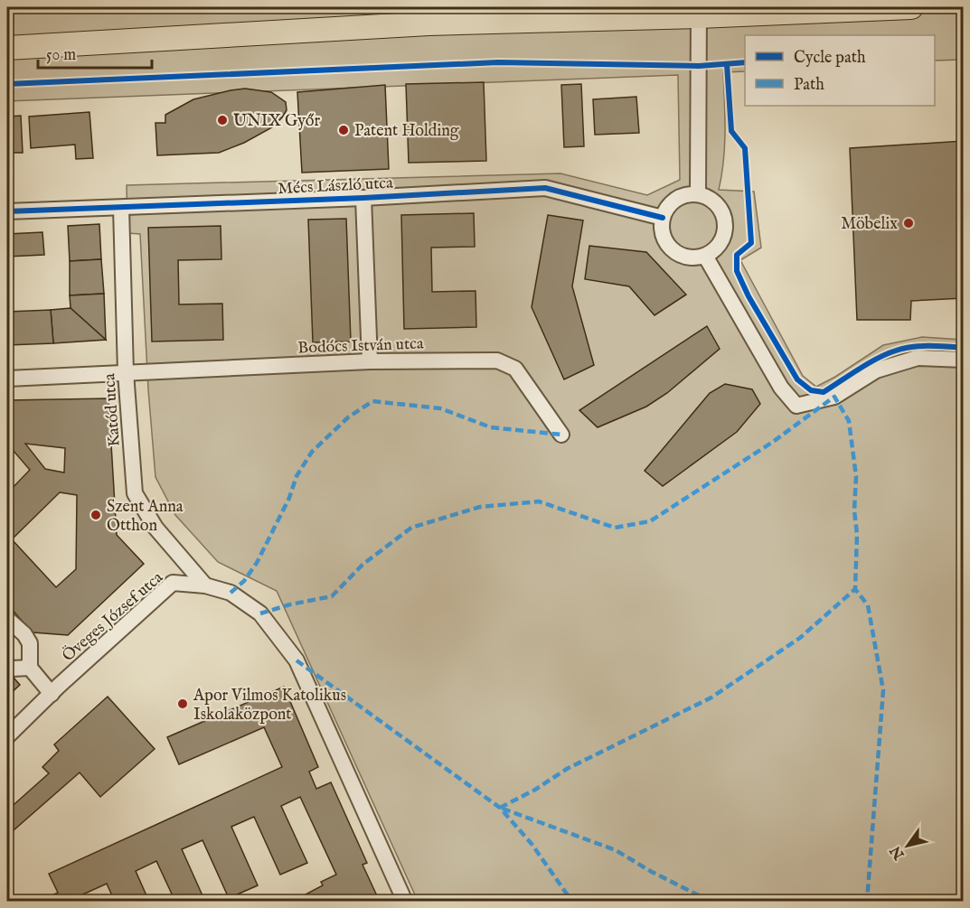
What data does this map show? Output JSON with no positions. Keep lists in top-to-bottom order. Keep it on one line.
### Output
{"streets":{"street":["Mécs László utca","Bodócs István utca","Katód utca","Öveges József utca"]},"crossings":[["Mécs László utca","Katód utca"],["Bodócs István utca","Katód utca"],["Katód utca","Öveges József utca"]],"places":["UNIX Győr","Patent Holding","Möbelix","Szent Anna Otthon","Apor Vilmos Katolikus Iskolaközpont"],"legend":["Cycle path","Path"],"scale_bar":"50 m","north":"bottom left"}
